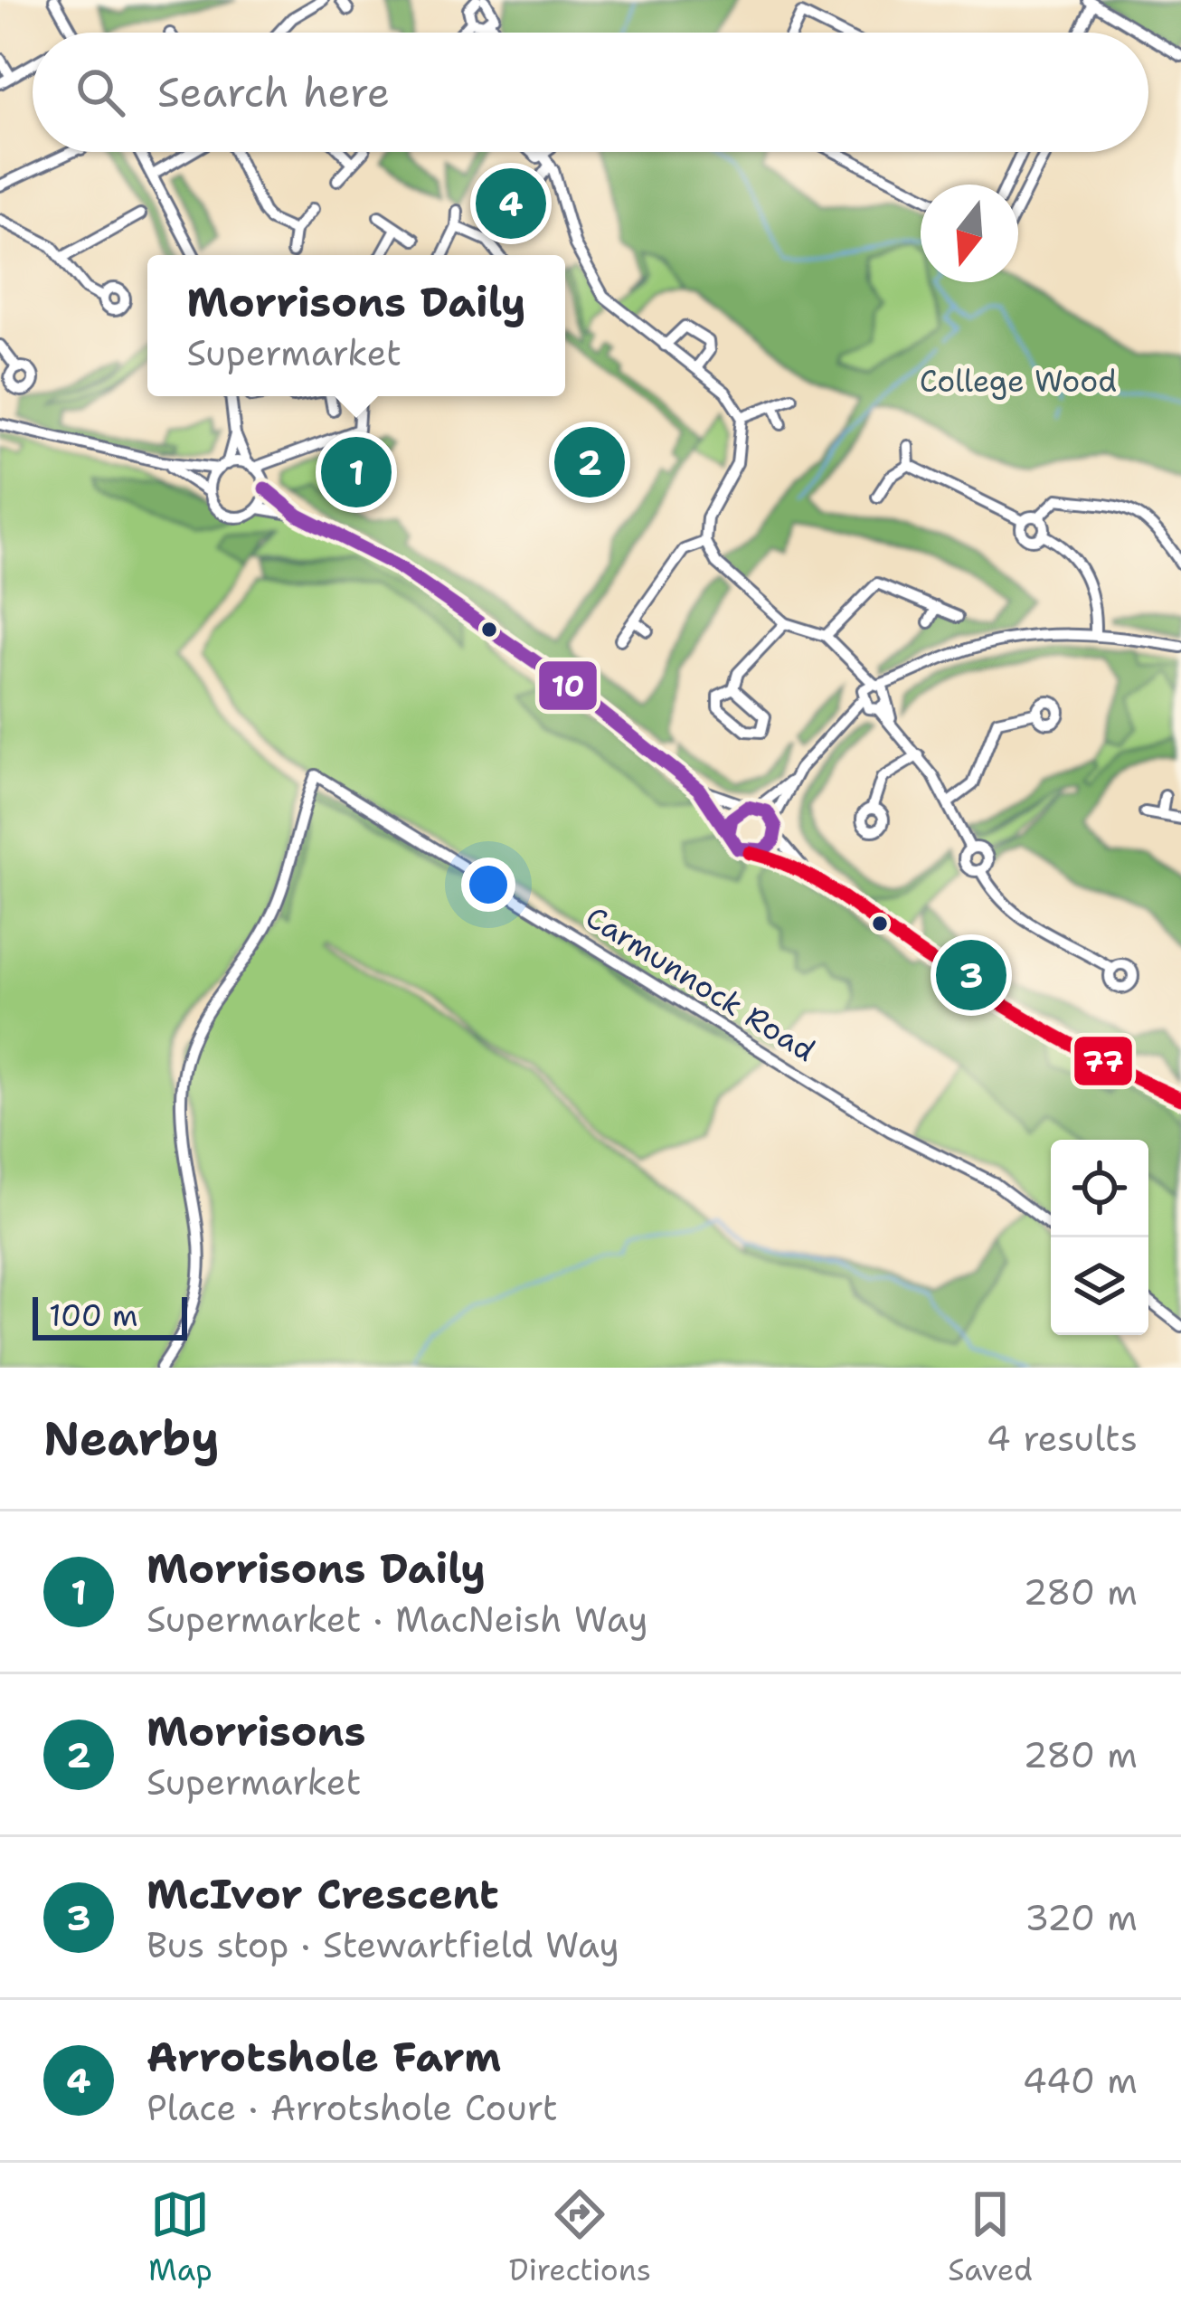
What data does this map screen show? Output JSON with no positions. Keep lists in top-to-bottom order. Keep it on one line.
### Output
{"streets":{"street":["Carmunnock Road"]},"parks":["College Wood"],"lines":["transit line 10","transit line 77"],"scale_bar":"100 m","north":"bottom","page":{"search":"Search here","pins":["4","2","1","3"],"popup":["Morrisons Daily","Supermarket"],"scale":"100 m","heading":["Nearby","4 results"],"list":[{"mark":"1","name":"Morrisons Daily","note":"Supermarket · MacNeish Way","value":"280 m"},{"mark":"2","name":"Morrisons","note":"Supermarket","value":"280 m"},{"mark":"3","name":"McIvor Crescent","note":"Bus stop · Stewartfield Way","value":"320 m"},{"mark":"4","name":"Arrotshole Farm","note":"Place · Arrotshole Court","value":"440 m"}],"nav":["Map","Directions","Saved"]}}
